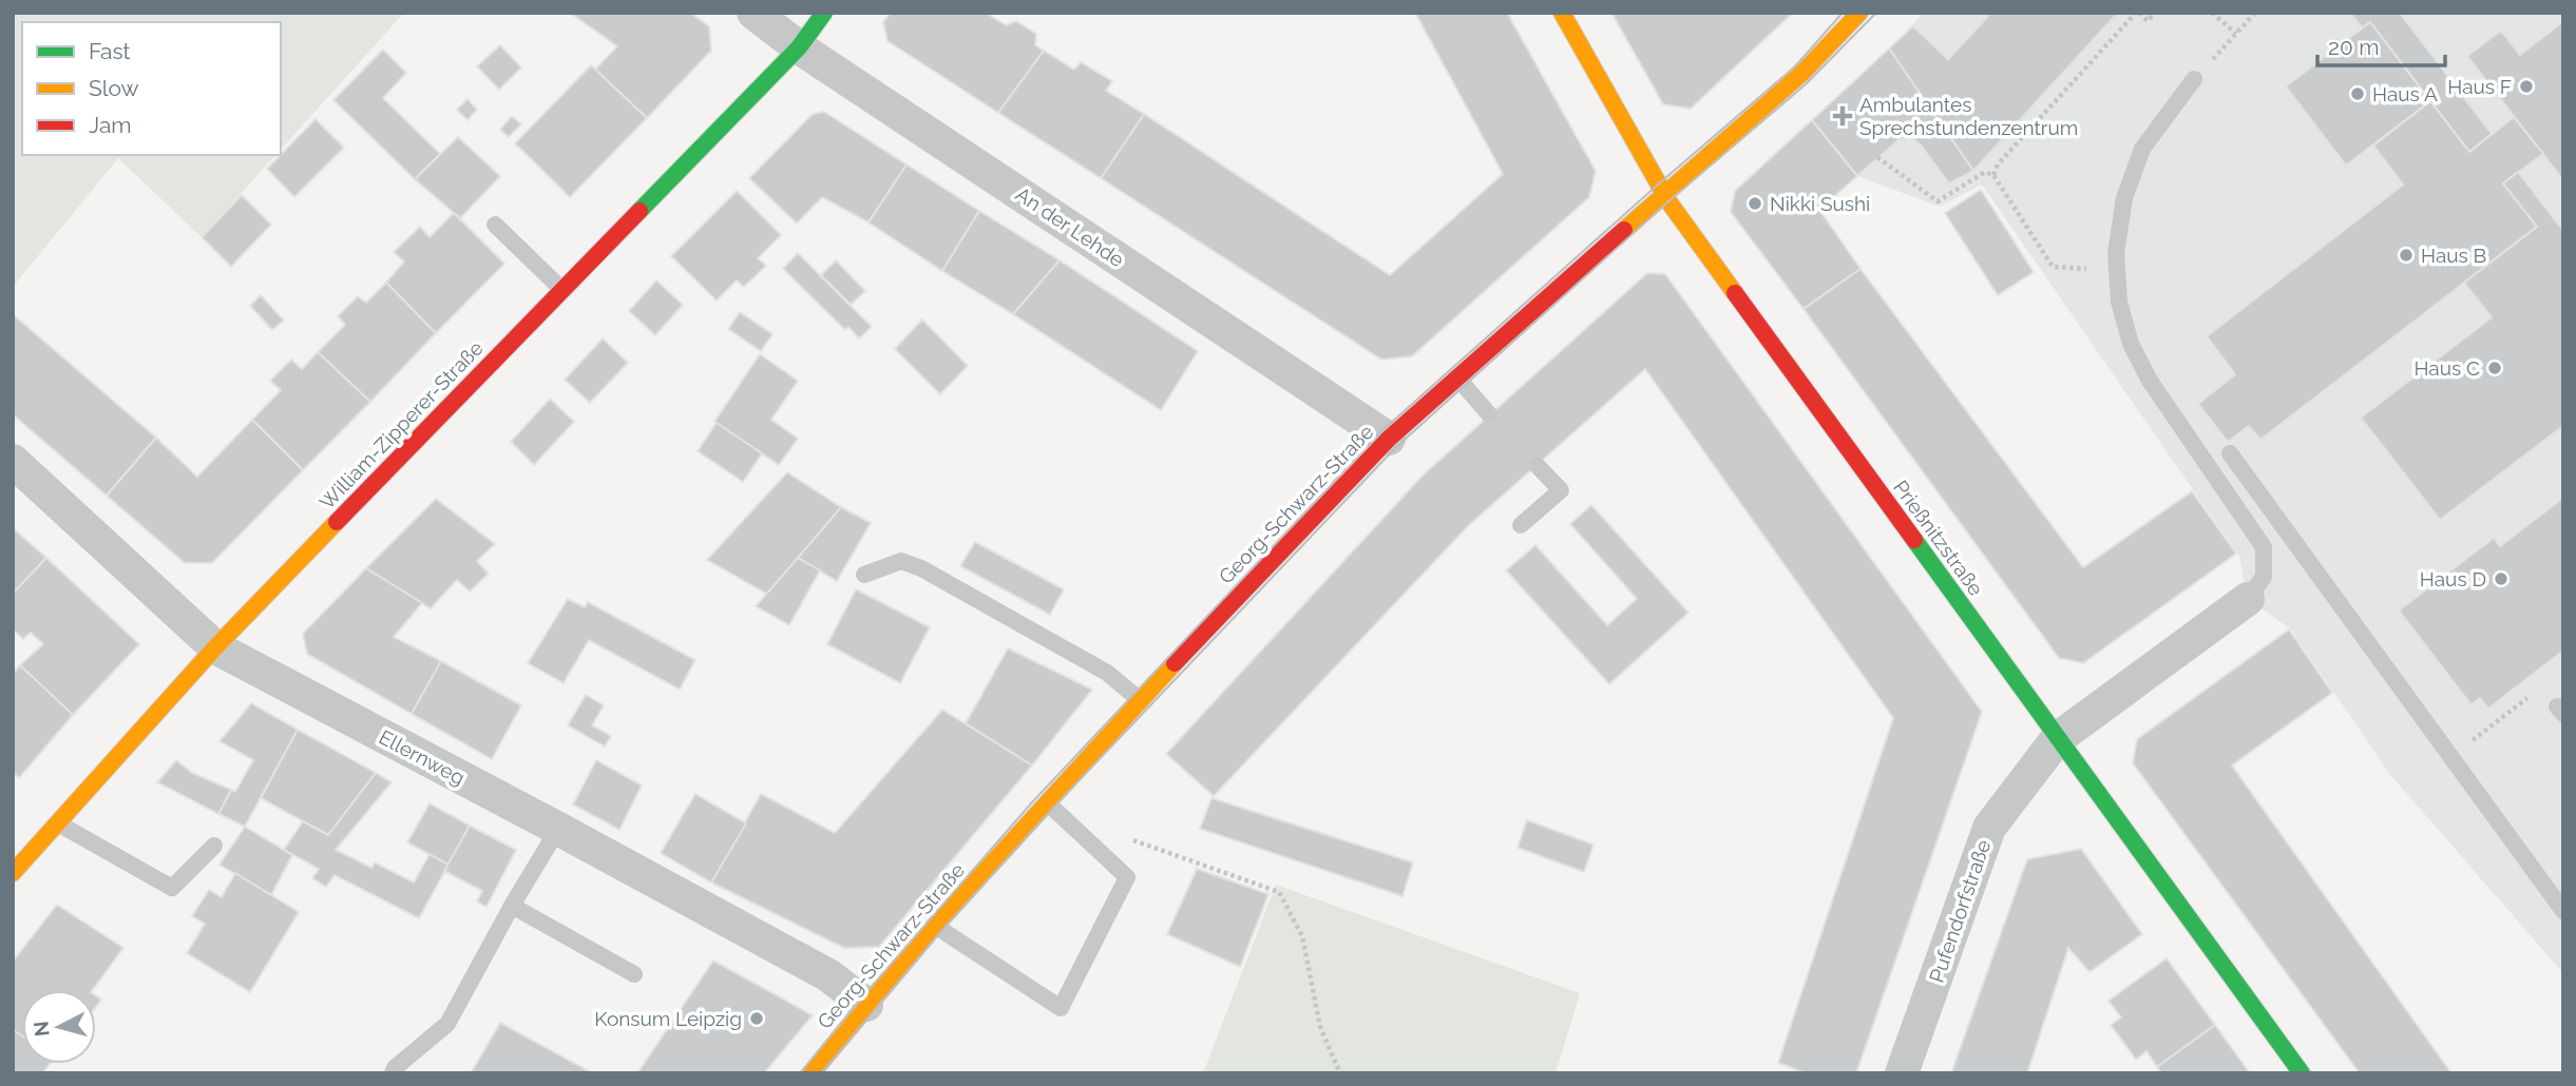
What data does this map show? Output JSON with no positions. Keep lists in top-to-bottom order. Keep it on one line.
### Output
{"streets":{"street":["An der Lehde","William-Zipperer-Straße","Georg-Schwarz-Straße","Prießnitzstraße","Ellernweg","Pufendorfstraße"]},"crossings":[["An der Lehde","William-Zipperer-Straße"],["An der Lehde","Georg-Schwarz-Straße"],["William-Zipperer-Straße","Ellernweg"],["Georg-Schwarz-Straße","Prießnitzstraße"],["Georg-Schwarz-Straße","Ellernweg"],["Prießnitzstraße","Pufendorfstraße"]],"places":{"other":["Haus F","Haus A","Nikki Sushi","Haus B","Haus C","Haus D","Konsum Leipzig"],"health":["Ambulantes Sprechstundenzentrum"]},"legend":["Fast","Slow","Jam"],"scale_bar":"20 m","north":"left"}
